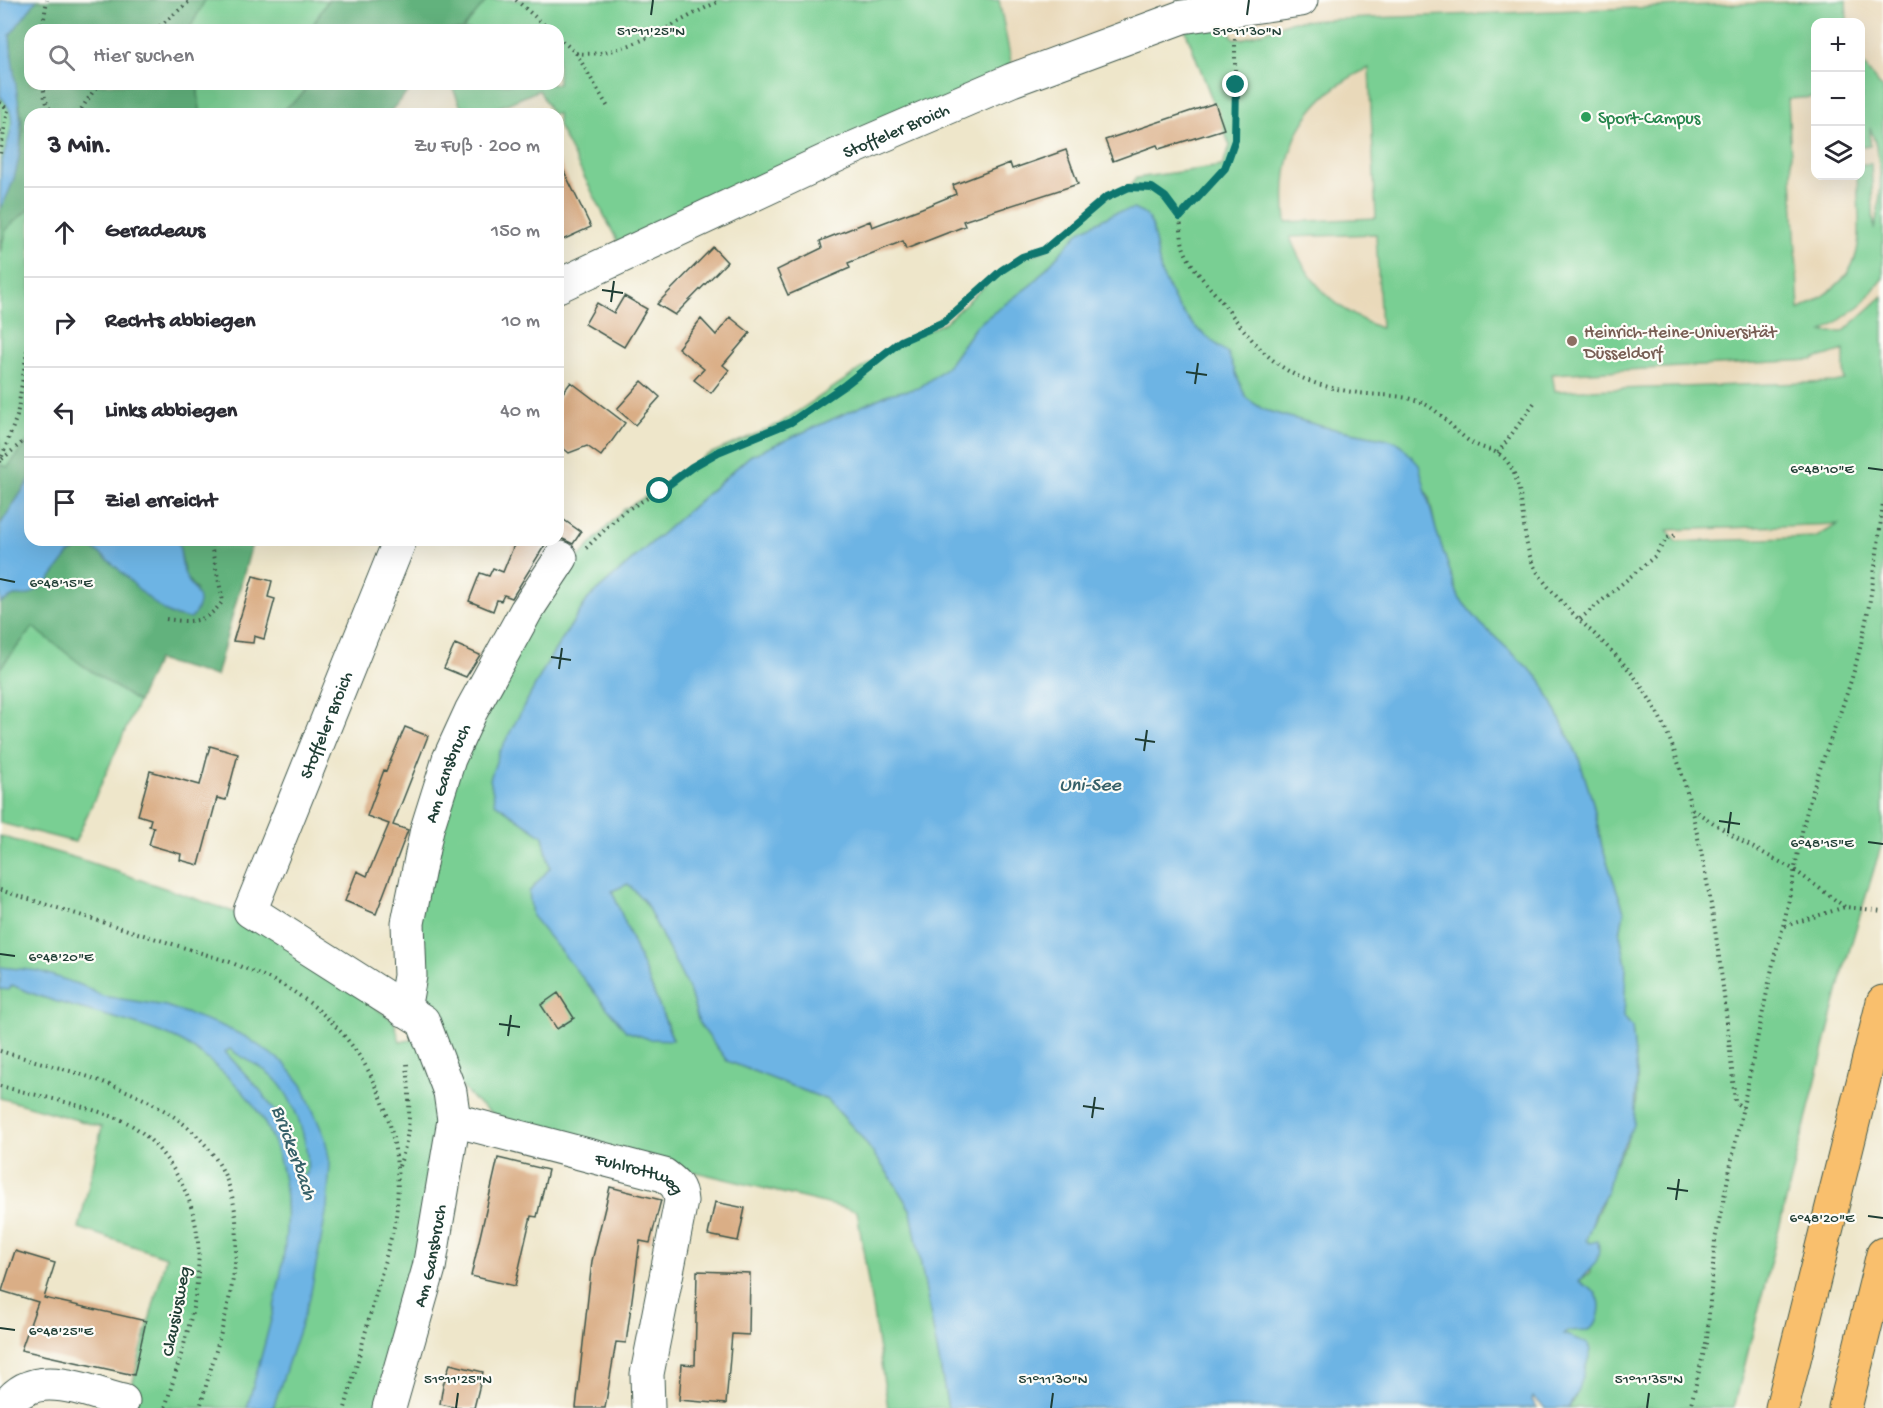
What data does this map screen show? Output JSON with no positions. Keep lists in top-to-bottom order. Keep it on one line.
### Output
{"streets":{"street":["Stoffeler Broich","Am Gansbruch","Fuhlrottweg"],"path":["Clausiusweg"]},"crossings":[["Stoffeler Broich","Am Gansbruch"],["Am Gansbruch","Fuhlrottweg"]],"water":["Uni-See","Brückerbach"],"places":["Sport-Campus","Heinrich-Heine-Universität Düsseldorf"],"page":{"map_buttons":["+","−"],"search":"Hier suchen","heading":["3 Min.","Zu Fuß · 200 m"],"list":[["Geradeaus","150 m"],["Rechts abbiegen","10 m"],["Links abbiegen","40 m"],"Ziel erreicht"]},"coordinates":["51°11'25\"N","51°11'30\"N","6°48'10\"E","6°48'15\"E","6°48'20\"E","6°48'25\"E","51°11'35\"N"]}
